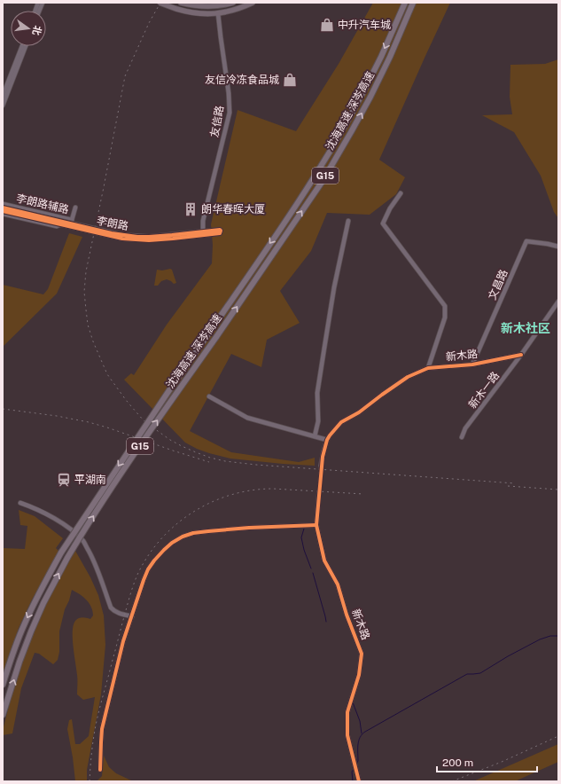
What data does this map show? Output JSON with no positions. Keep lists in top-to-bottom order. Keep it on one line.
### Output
{"streets":{"highway":["沈海高速 深岑高速","G15"],"street":["友信路","李朗路辅路","李朗路","文昌路","新木路","新木一路"]},"crossings":[["友信路","李朗路"],["李朗路辅路","李朗路"],["文昌路","新木路"],["新木路","新木一路"]],"districts":["新木社区"],"places":{"shop":["中升汽车城","友信冷冻食品城"],"building":["朗华春晖大厦"],"station":["平湖南"]},"scale_bar":"200 m","north":"right"}
